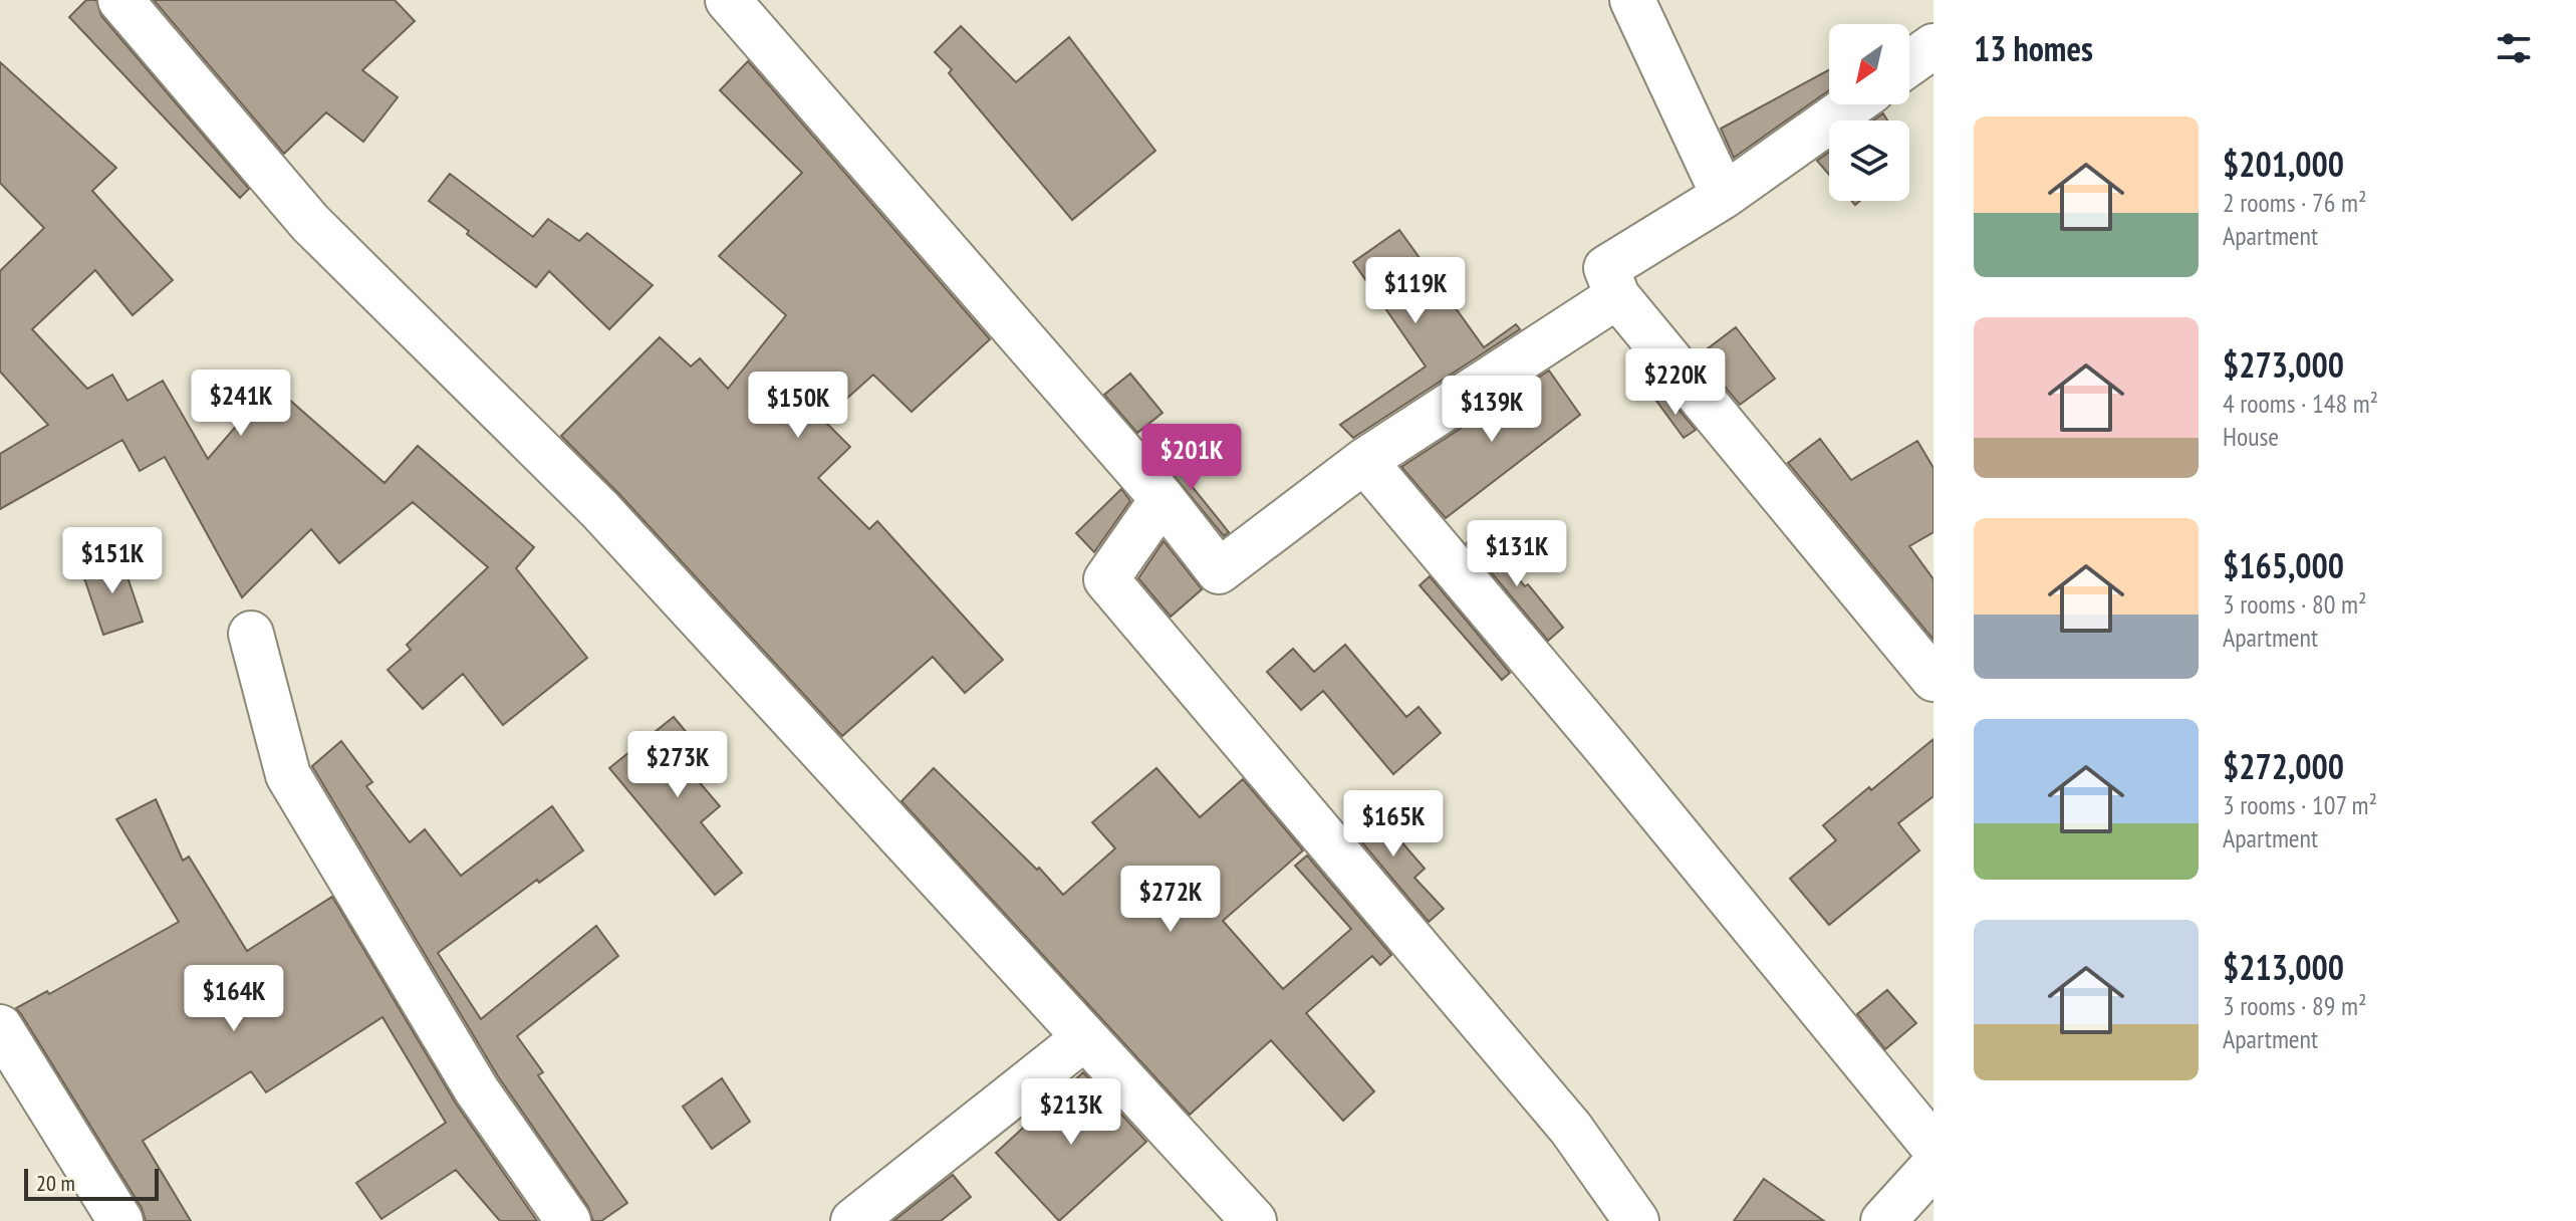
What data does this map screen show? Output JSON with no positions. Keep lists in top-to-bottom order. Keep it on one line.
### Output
{"scale_bar":"20 m","north":"bottom left","page":{"heading":"13 homes","list":[{"name":"$201,000","note":"2 rooms · 76 m² · Apartment"},{"name":"$273,000","note":"4 rooms · 148 m² · House"},{"name":"$165,000","note":"3 rooms · 80 m² · Apartment"},{"name":"$272,000","note":"3 rooms · 107 m² · Apartment"},{"name":"$213,000","note":"3 rooms · 89 m² · Apartment"}],"price":["$119K","$220K","$241K","$150K","$139K","$201K","$131K","$151K","$273K","$165K","$272K","$164K","$213K"],"scale":"20 m"}}
